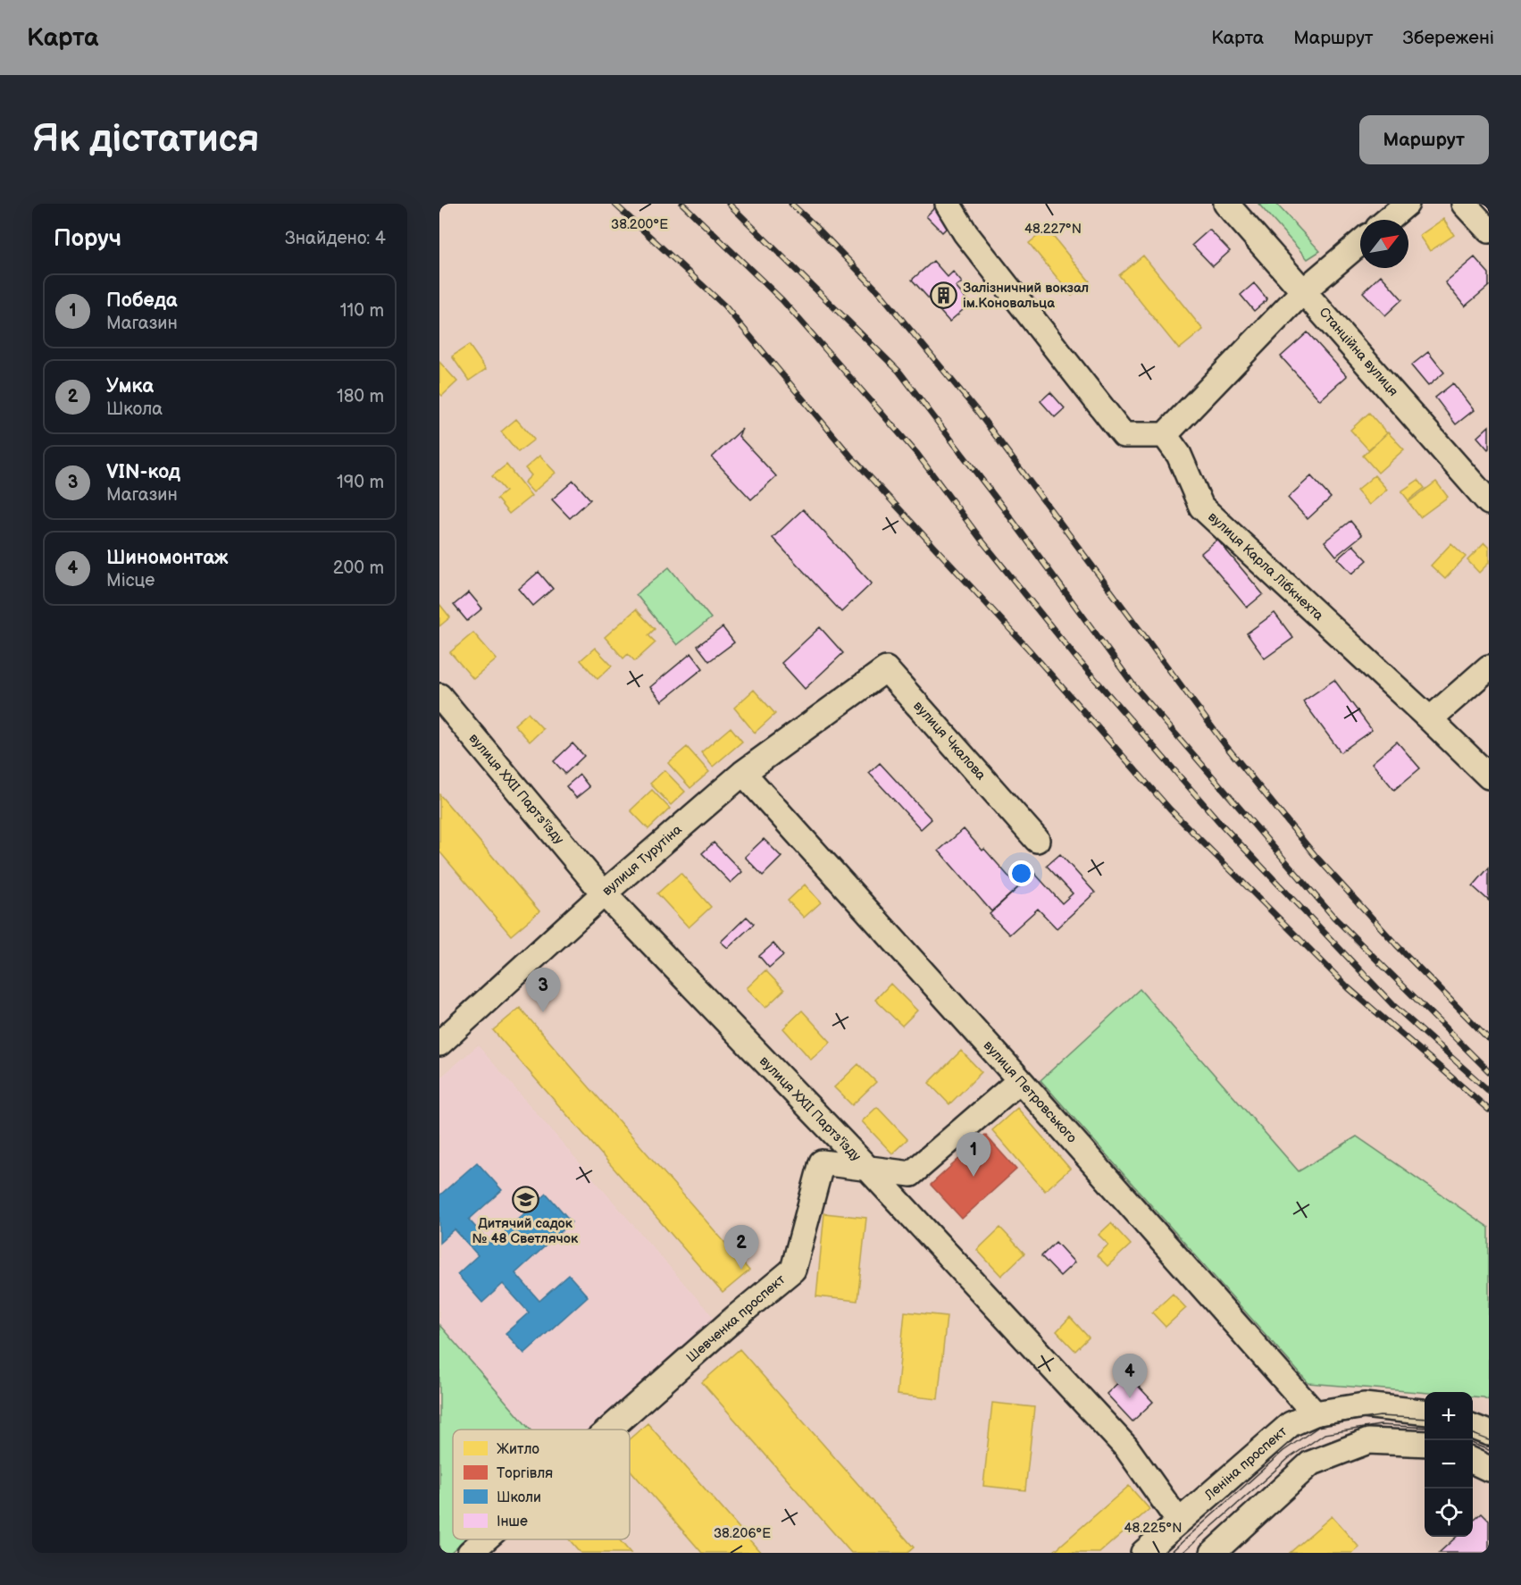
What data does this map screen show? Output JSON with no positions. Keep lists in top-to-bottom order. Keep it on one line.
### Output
{"streets":{"street":["Станційна вулиця","вулиця Карла Лібкнехта","вулиця Чкалова","вулиця XXII Партз'їзду","вулиця Турутіна","вулиця Петровського","Шевченка проспект","Леніна проспект"]},"crossings":[["вулиця Чкалова","вулиця Турутіна"],["вулиця XXII Партз'їзду","вулиця Турутіна"],["вулиця XXII Партз'їзду","Шевченка проспект"],["вулиця XXII Партз'їзду","Леніна проспект"],["вулиця Турутіна","вулиця Петровського"],["вулиця Петровського","Шевченка проспект"],["вулиця Петровського","Леніна проспект"]],"places":{"building":["Залізничний вокзал ім.Коновальца"],"school or university":["Дитячий садок № 48 Светлячок"]},"legend":["Житло","Торгівля","Школи","Інше"],"north":"top right","page":{"header":"Карта","nav":["Карта","Маршрут","Збережені"],"buttons":"Маршрут","title":"Як дістатися","heading":["Поруч","Знайдено: 4"],"list":[{"mark":"1","name":"Победа","note":"Магазин","value":"110 m"},{"mark":"2","name":"Умка","note":"Школа","value":"180 m"},{"mark":"3","name":"VIN-код","note":"Магазин","value":"190 m"},{"mark":"4","name":"Шиномонтаж","note":"Місце","value":"200 m"}],"pins":["3","1","2","4"],"map_buttons":["+","−"]},"coordinates":["38.200°E","48.227°N","48.225°N","38.206°E"]}
